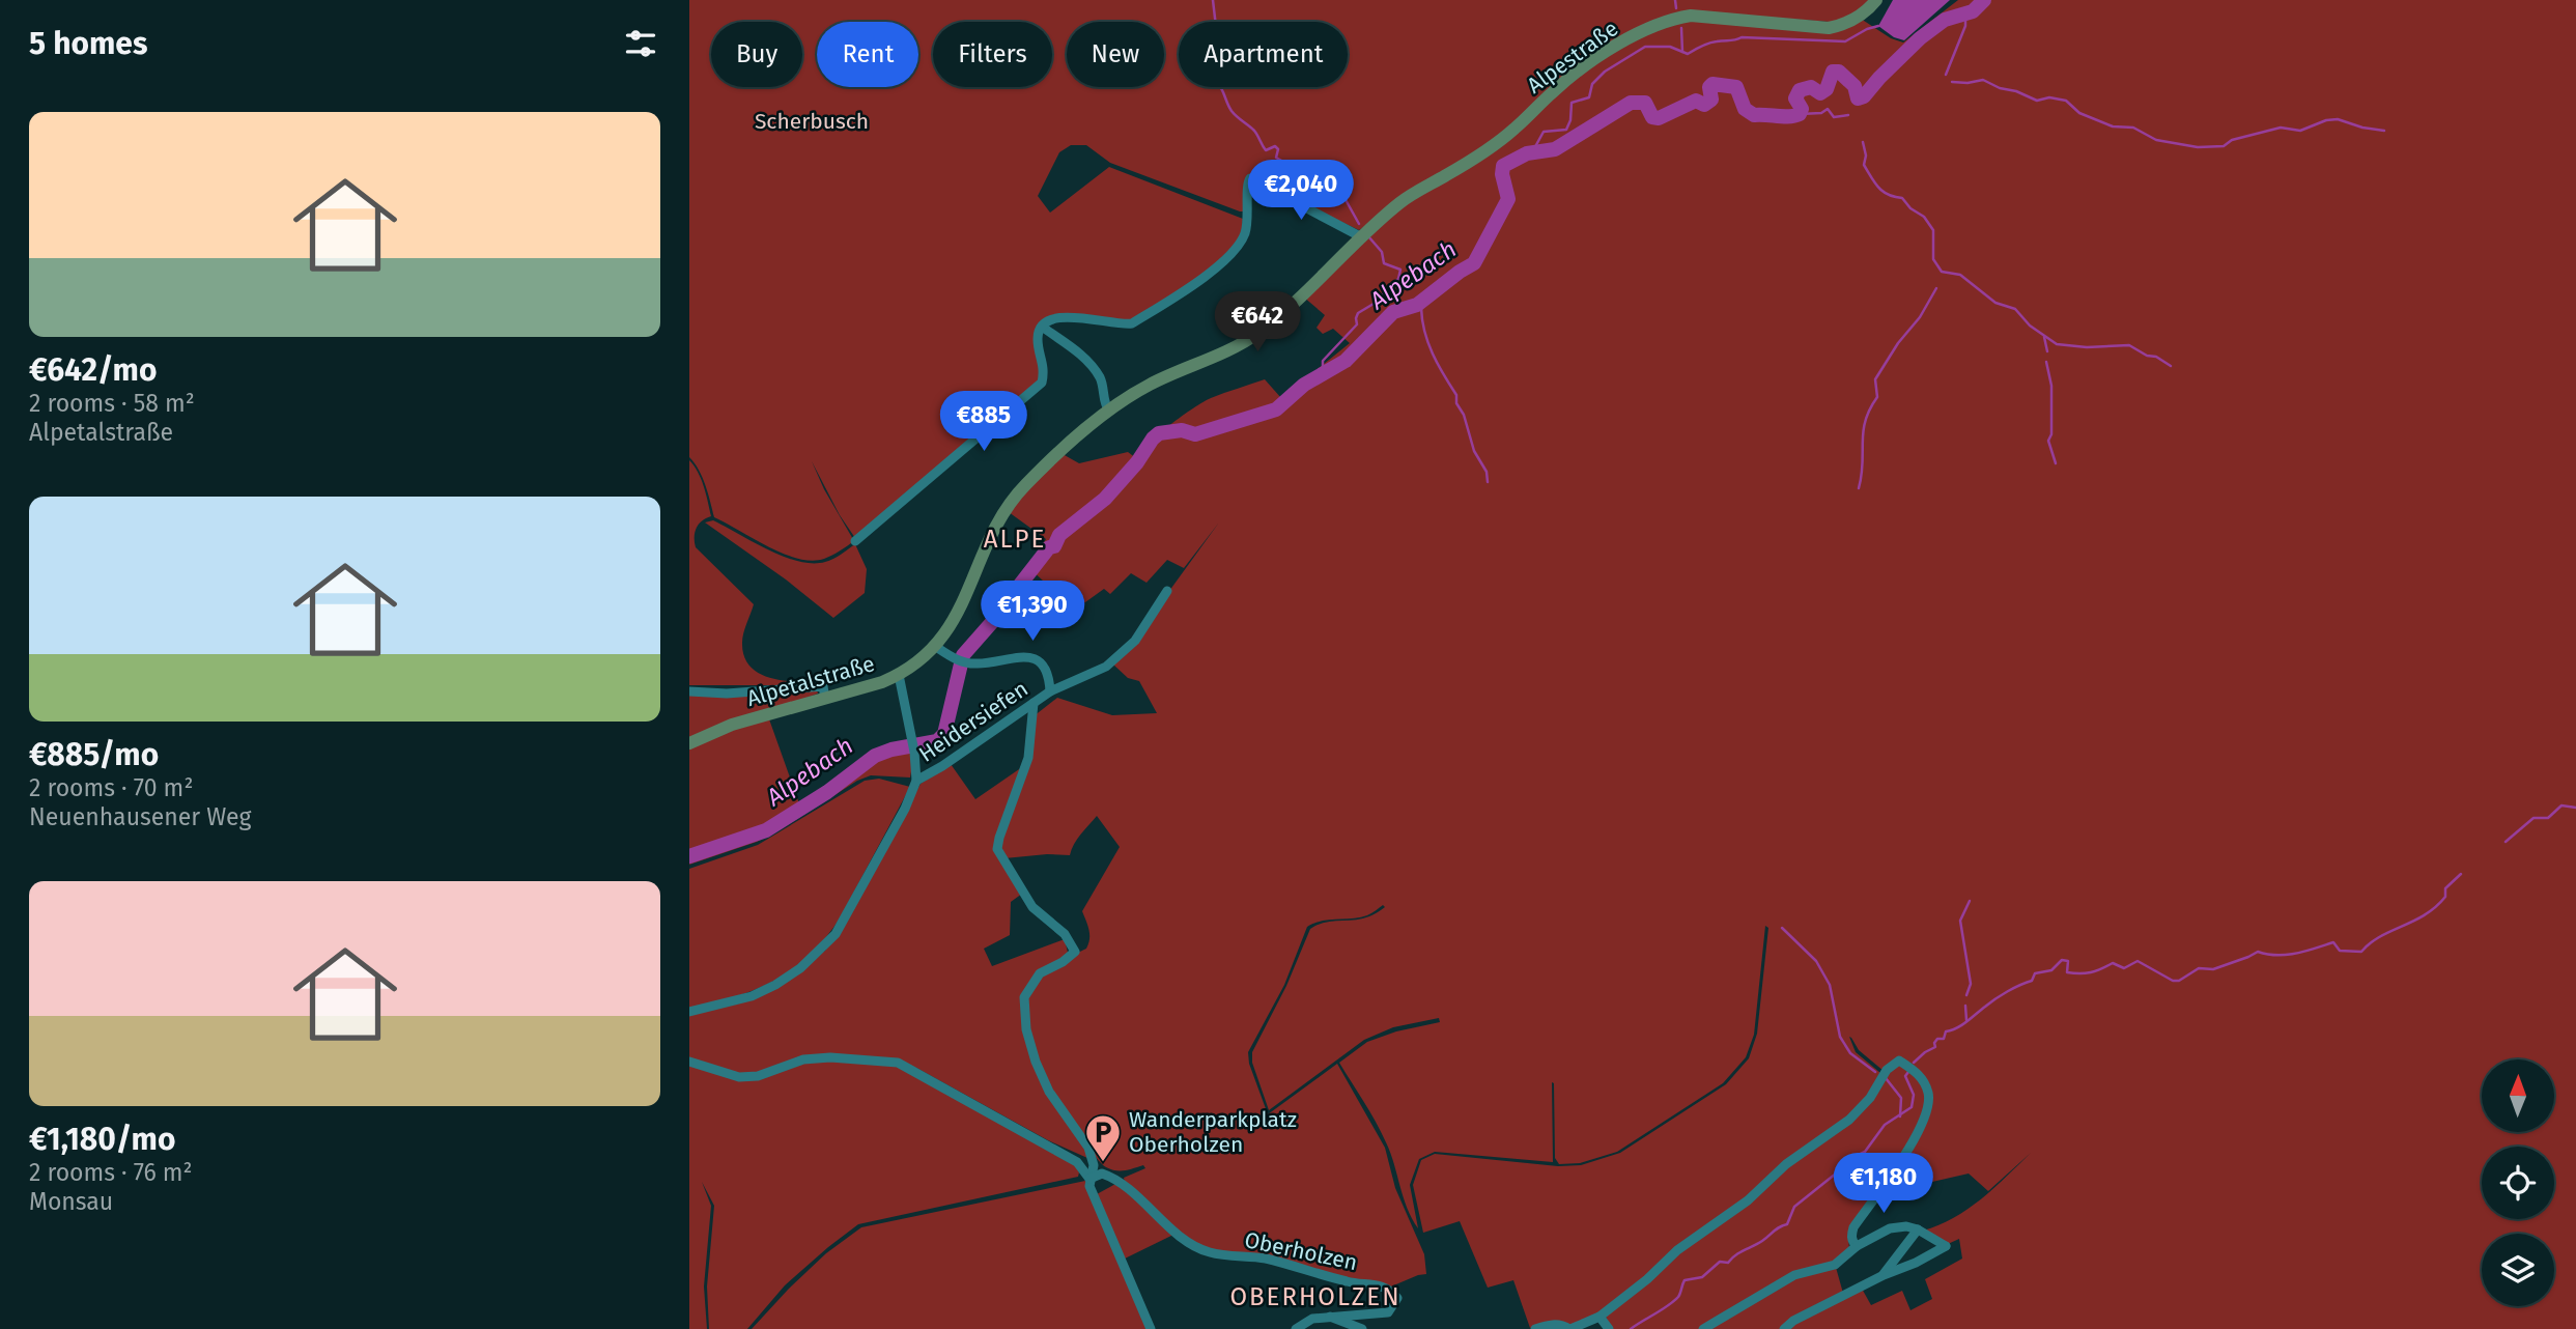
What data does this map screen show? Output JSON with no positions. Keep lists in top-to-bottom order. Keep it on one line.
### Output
{"streets":{"main road":["Alpestraße","Alpetalstraße"],"street":["Heidersiefen","Oberholzen"]},"crossings":[["Alpestraße","Alpetalstraße"],["Alpetalstraße","Heidersiefen"]],"districts":["ALPE","OBERHOLZEN"],"water":["Alpebach"],"parks":["Scherbusch"],"places":{"parking":["Wanderparkplatz Oberholzen"]},"north":"top","page":{"heading":"5 homes","chip":["Buy","Rent","Filters","New","Apartment"],"list":[{"name":"€642/mo","note":"2 rooms · 58 m² · Alpetalstraße"},{"name":"€885/mo","note":"2 rooms · 70 m² · Neuenhausener Weg"},{"name":"€1,180/mo","note":"2 rooms · 76 m² · Monsau"}],"price":["€2,040","€642","€885","€1,390","€1,180"]}}
